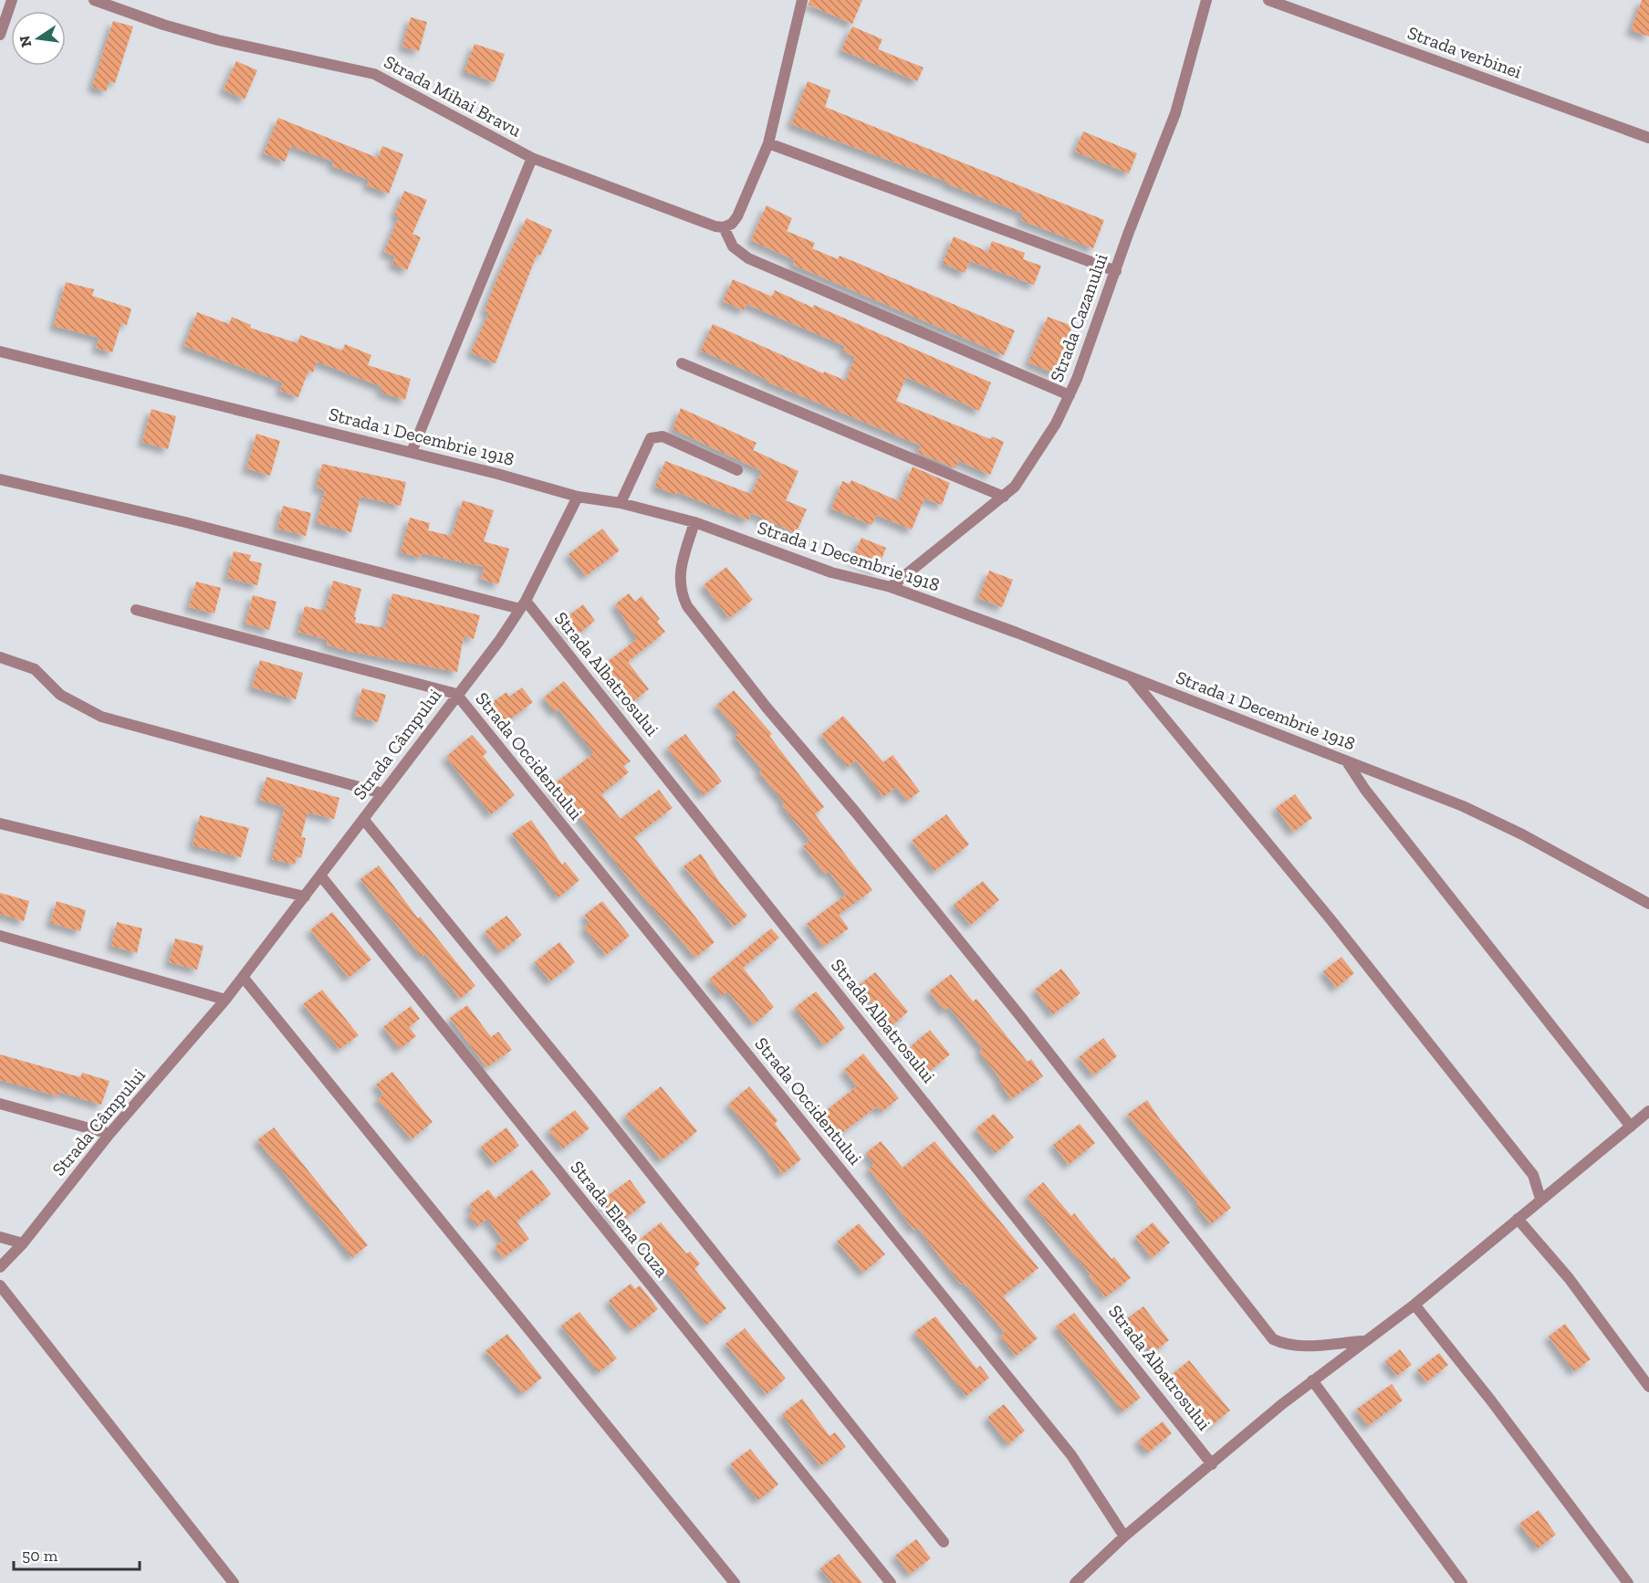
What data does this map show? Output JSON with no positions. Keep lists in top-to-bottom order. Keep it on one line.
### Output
{"streets":{"street":["Strada verbinei","Strada Mihai Bravu","Strada Cazanului","Strada 1 Decembrie 1918","Strada Albatrosului","Strada Câmpului","Strada Occidentului","Strada Elena Cuza"]},"crossings":[["Strada Cazanului","Strada 1 Decembrie 1918"],["Strada 1 Decembrie 1918","Strada Câmpului"],["Strada Albatrosului","Strada Câmpului"],["Strada Câmpului","Strada Occidentului"],["Strada Câmpului","Strada Elena Cuza"]],"scale_bar":"50 m","north":"left"}
